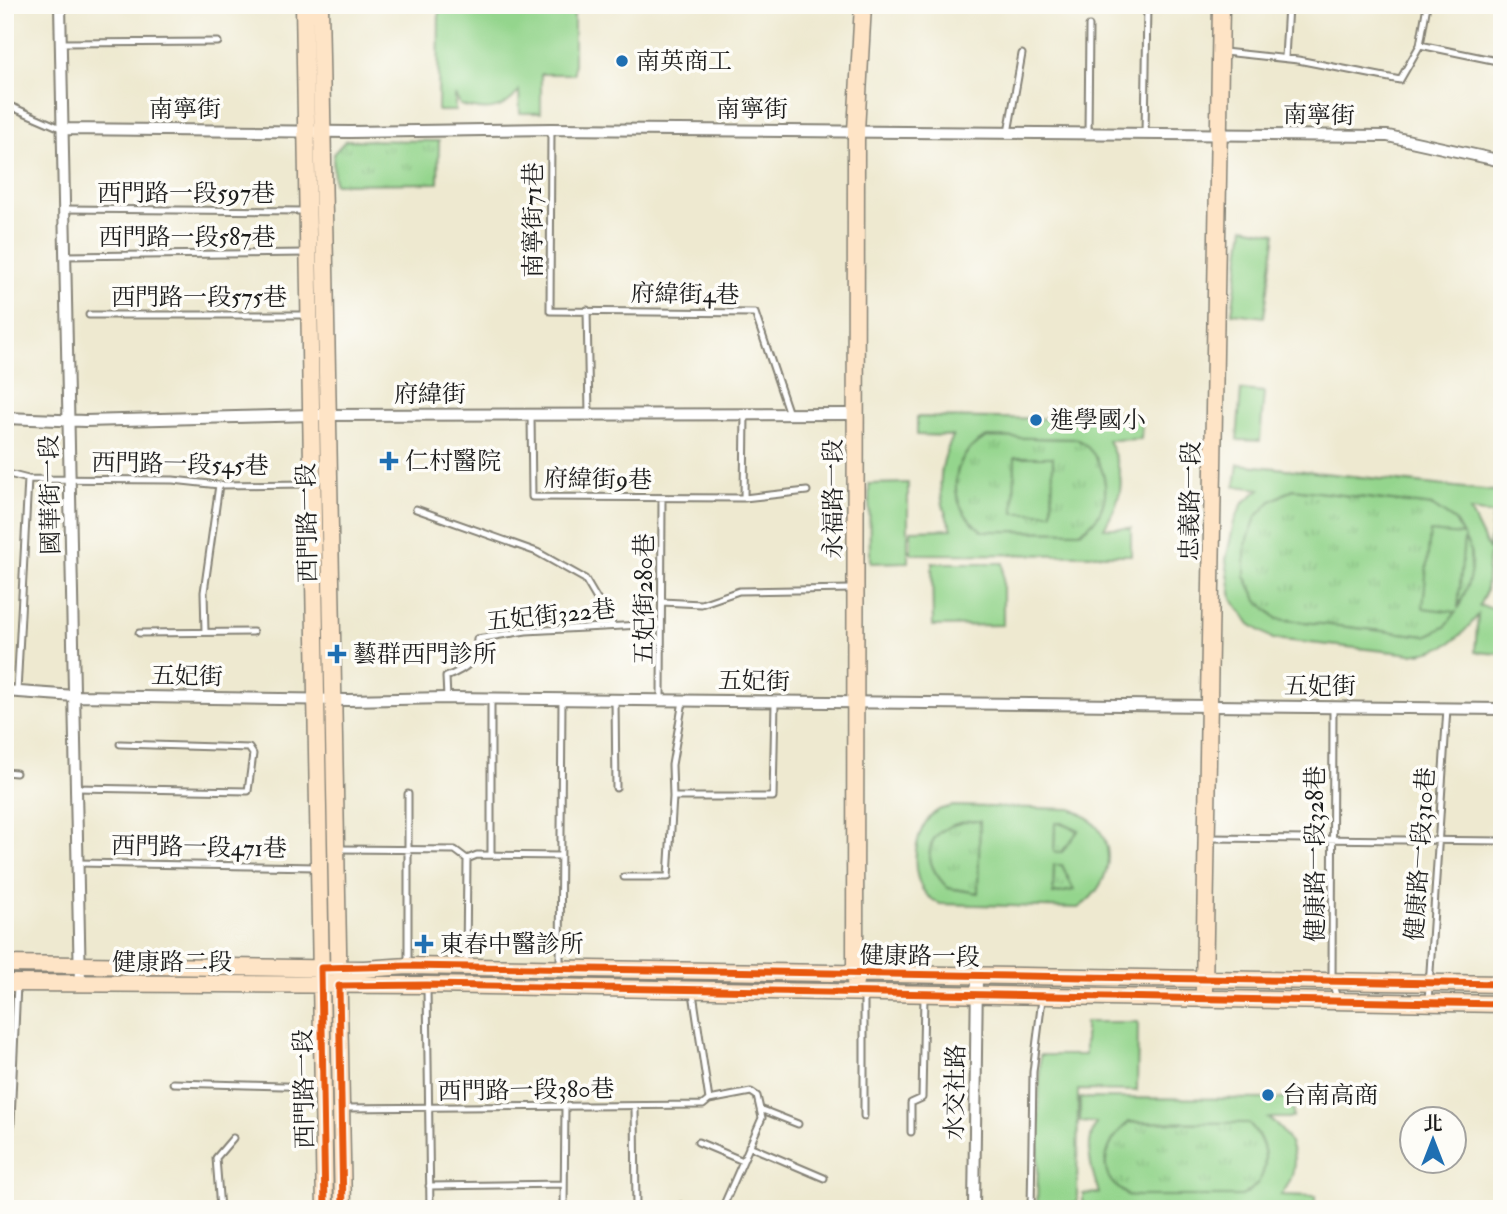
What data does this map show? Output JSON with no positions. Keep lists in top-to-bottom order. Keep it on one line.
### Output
{"streets":{"street":["南寧街","府緯街","國華街一段","永福路一段","忠義路一段","西門路一段","五妃街","健康路一段","健康路二段","水交社路"],"lane":["西門路一段597巷","南寧街71巷","西門路一段587巷","府緯街4巷","西門路一段575巷","西門路一段545巷","府緯街9巷","五妃街280巷","五妃街322巷","西門路一段471巷","健康路一段328巷","健康路一段310巷","西門路一段380巷"]},"crossings":[["南寧街","南寧街71巷"],["南寧街","國華街一段"],["南寧街","永福路一段"],["南寧街","忠義路一段"],["南寧街","西門路一段"],["西門路一段597巷","國華街一段"],["西門路一段597巷","西門路一段"],["南寧街71巷","府緯街4巷"],["西門路一段587巷","國華街一段"],["西門路一段587巷","西門路一段"],["府緯街4巷","府緯街"],["西門路一段575巷","西門路一段"],["府緯街","府緯街9巷"],["府緯街","國華街一段"],["府緯街","永福路一段"],["府緯街","西門路一段"],["西門路一段545巷","國華街一段"],["西門路一段545巷","西門路一段"],["府緯街9巷","五妃街280巷"],["國華街一段","五妃街"],["國華街一段","西門路一段471巷"],["國華街一段","健康路二段"],["永福路一段","五妃街"],["永福路一段","健康路一段"],["忠義路一段","五妃街"],["忠義路一段","健康路一段"],["西門路一段","五妃街"],["西門路一段","西門路一段471巷"],["西門路一段","健康路一段"],["西門路一段","健康路二段"],["西門路一段","西門路一段380巷"],["五妃街280巷","五妃街322巷"],["五妃街280巷","五妃街"],["五妃街322巷","五妃街"],["五妃街","健康路一段328巷"],["五妃街","健康路一段310巷"],["健康路一段328巷","健康路一段"],["健康路一段310巷","健康路一段"],["健康路一段","健康路二段"],["健康路一段","水交社路"]],"places":{"other":["南英商工","進學國小","台南高商"],"health":["仁村醫院","藝群西門診所","東春中醫診所"]},"north":"top"}
